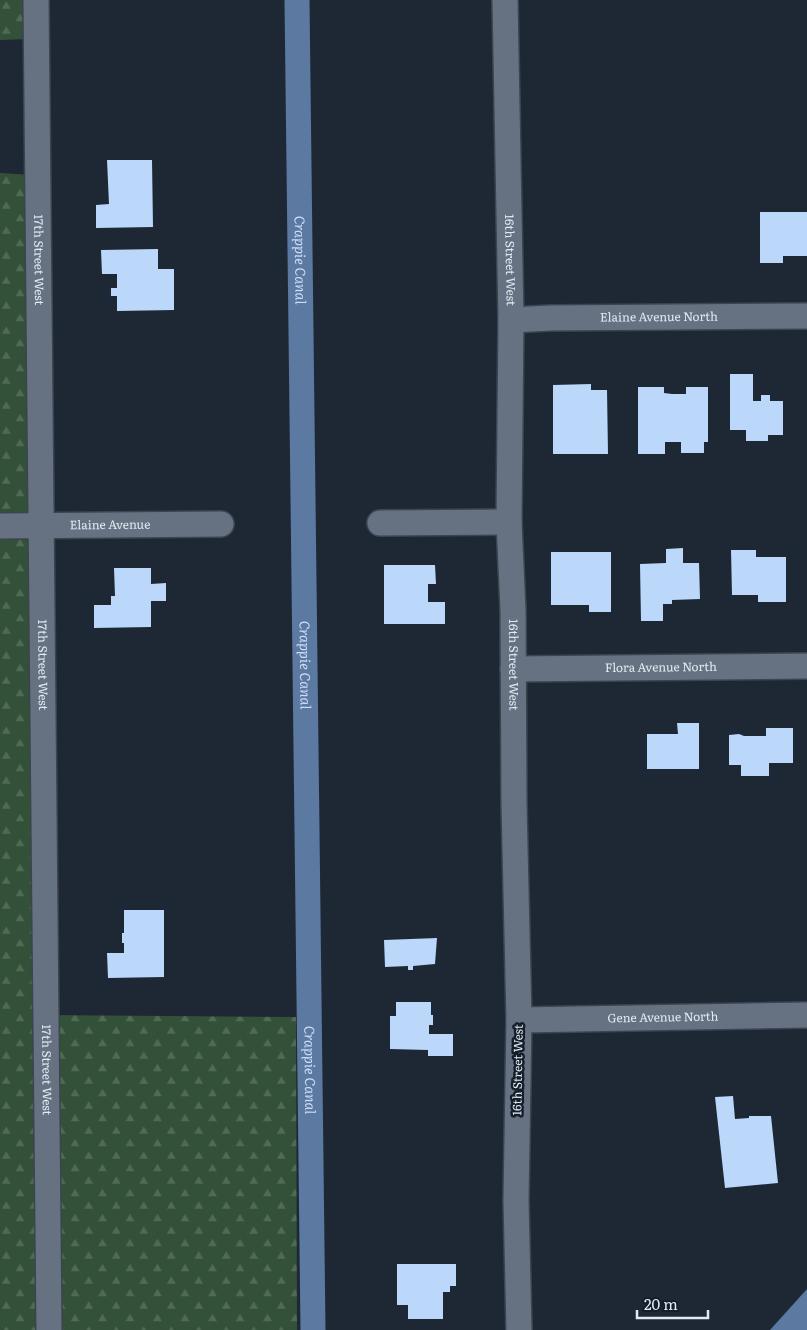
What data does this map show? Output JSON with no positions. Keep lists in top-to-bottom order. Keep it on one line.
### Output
{"streets":{"street":["17th Street West","16th Street West","Elaine Avenue North","Elaine Avenue","Flora Avenue North","Gene Avenue North"]},"crossings":[["17th Street West","Elaine Avenue"],["16th Street West","Elaine Avenue North"],["16th Street West","Flora Avenue North"],["16th Street West","Gene Avenue North"]],"water":["Crappie Canal"],"scale_bar":"20 m"}
